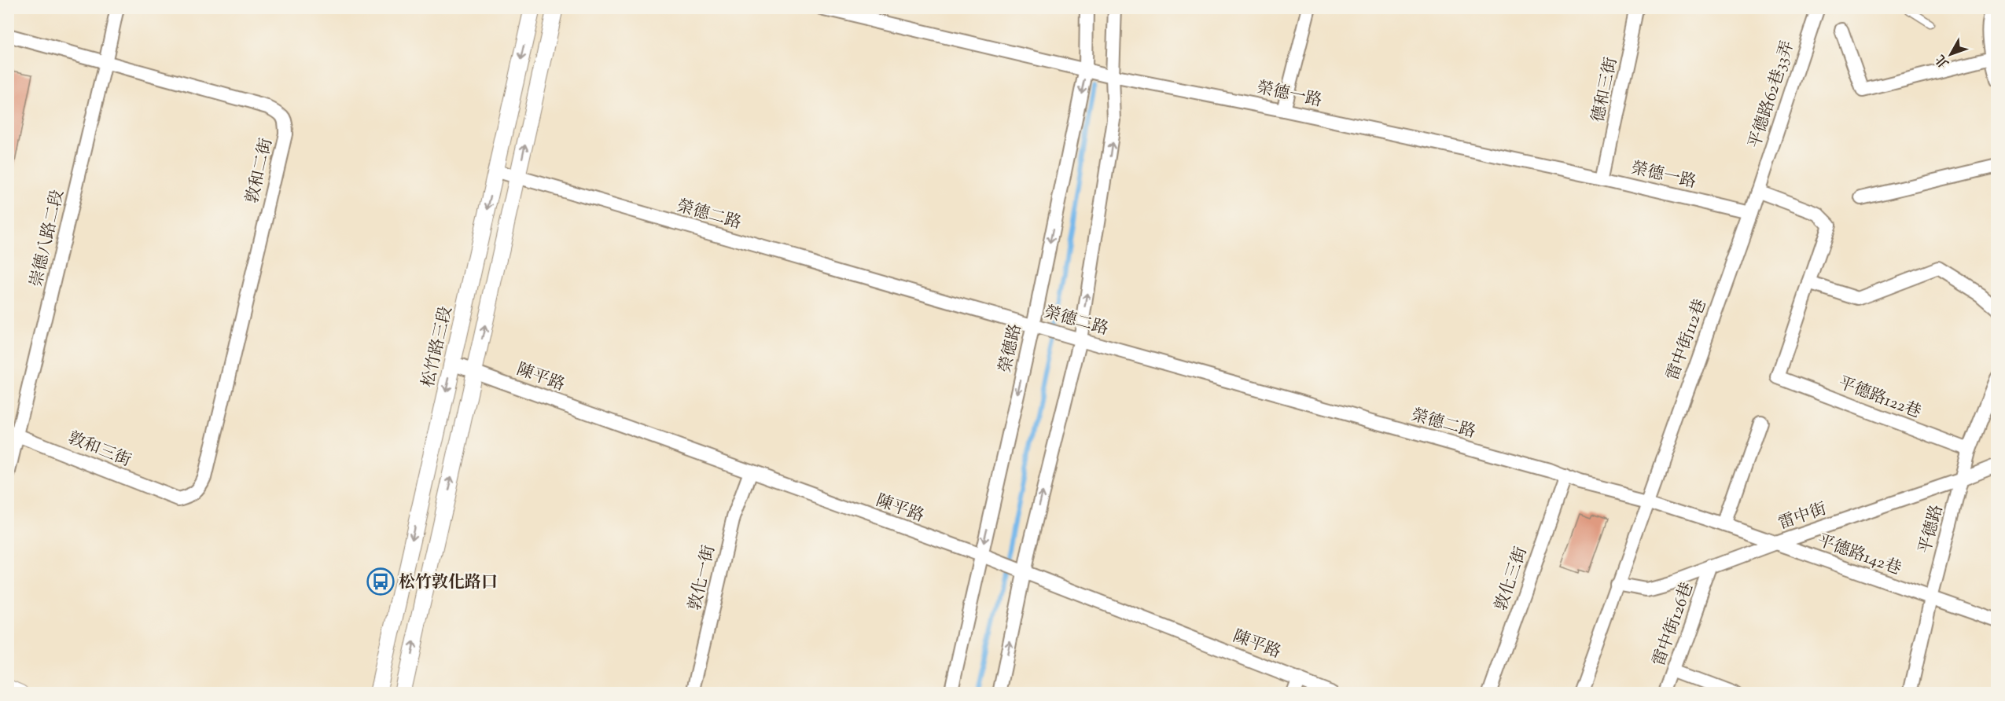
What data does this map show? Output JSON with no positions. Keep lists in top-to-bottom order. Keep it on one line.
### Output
{"streets":{"street":["德和三街","榮德一路","平德路62巷33弄","敦和二街","榮德二路","崇德八路二段","雷中街112巷","松竹路三段","榮德路","陳平路","平德路122巷","敦和三街","雷中街","平德路","平德路142巷","敦化一街","敦化三街","雷中街126巷"]},"crossings":[["德和三街","榮德一路"],["榮德一路","雷中街112巷"],["榮德一路","榮德路"],["平德路62巷33弄","雷中街112巷"],["敦和二街","崇德八路二段"],["敦和二街","敦和三街"],["榮德二路","雷中街112巷"],["榮德二路","松竹路三段"],["榮德二路","榮德路"],["榮德二路","敦化三街"],["崇德八路二段","敦和三街"],["雷中街112巷","雷中街"],["松竹路三段","陳平路"],["榮德路","陳平路"],["陳平路","敦化一街"],["平德路122巷","平德路"],["雷中街","平德路"],["雷中街","平德路142巷"],["雷中街","雷中街126巷"],["平德路","平德路142巷"]],"places":{"bus stop":["松竹敦化路口"]},"north":"bottom left"}
